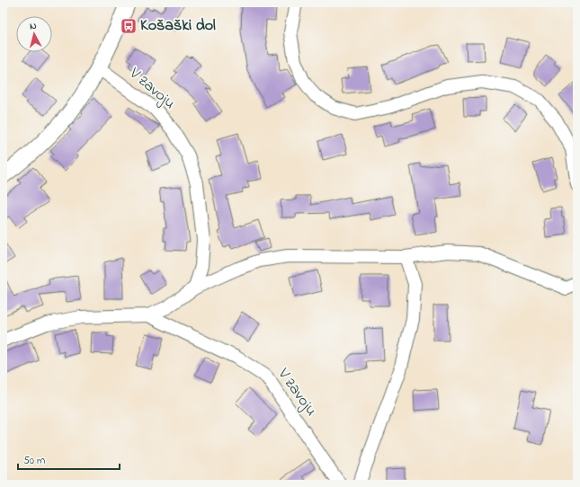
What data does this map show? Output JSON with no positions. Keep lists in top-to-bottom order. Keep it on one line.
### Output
{"streets":{"street":["V zavoju"]},"places":{"bus stop":["Košaški dol"]},"scale_bar":"50 m","north":"top"}
